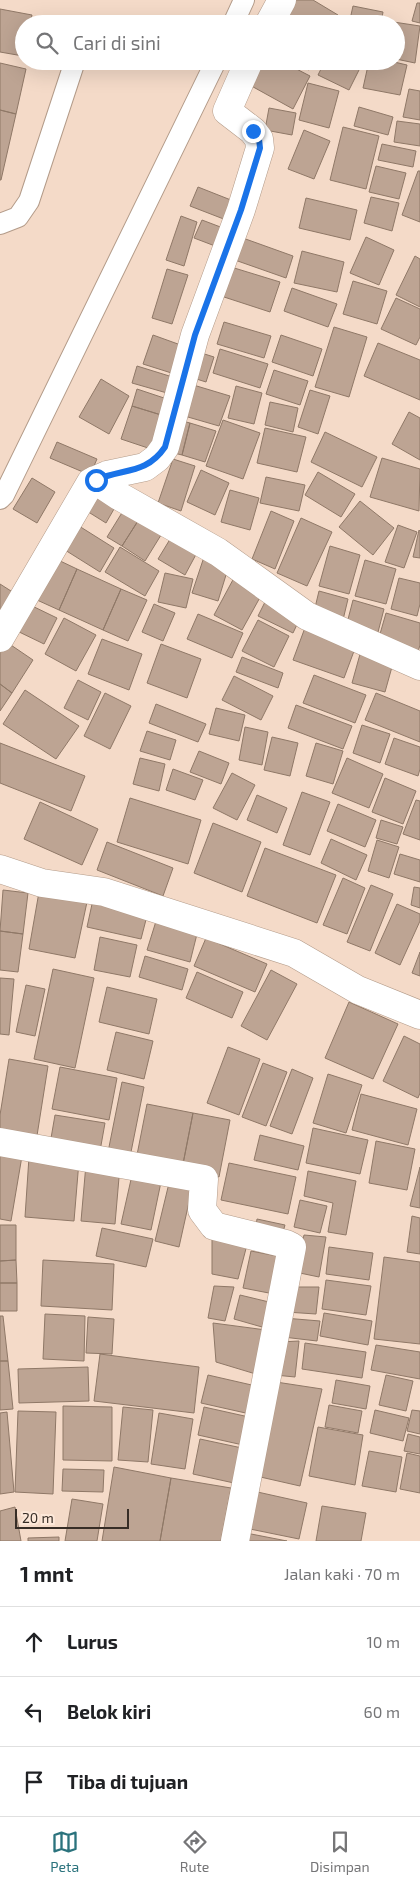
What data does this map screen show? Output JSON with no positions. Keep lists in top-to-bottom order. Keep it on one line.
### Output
{"scale_bar":"20 m","page":{"search":"Cari di sini","scale":"20 m","heading":["1 mnt","Jalan kaki · 70 m"],"list":[["Lurus","10 m"],["Belok kiri","60 m"],"Tiba di tujuan"],"nav":["Peta","Rute","Disimpan"]}}
